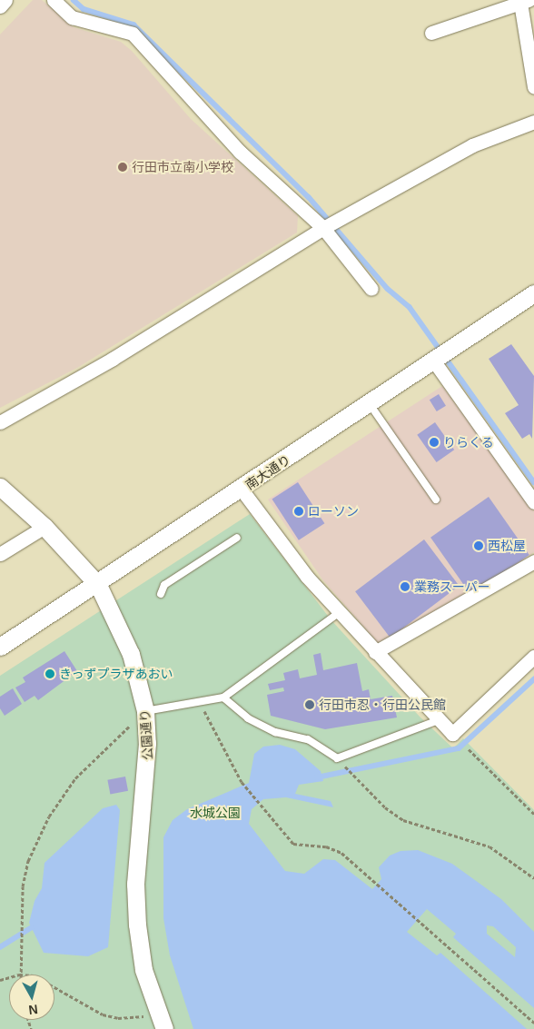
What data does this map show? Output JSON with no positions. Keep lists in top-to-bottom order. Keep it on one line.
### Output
{"streets":{"street":["南大通り","公園通り"]},"crossings":[["南大通り","公園通り"]],"parks":["水城公園"],"places":["行田市立南小学校","りらくる","ローソン","西松屋","業務スーパー","きっずプラザあおい","行田市忍・行田公民館"],"north":"bottom"}
